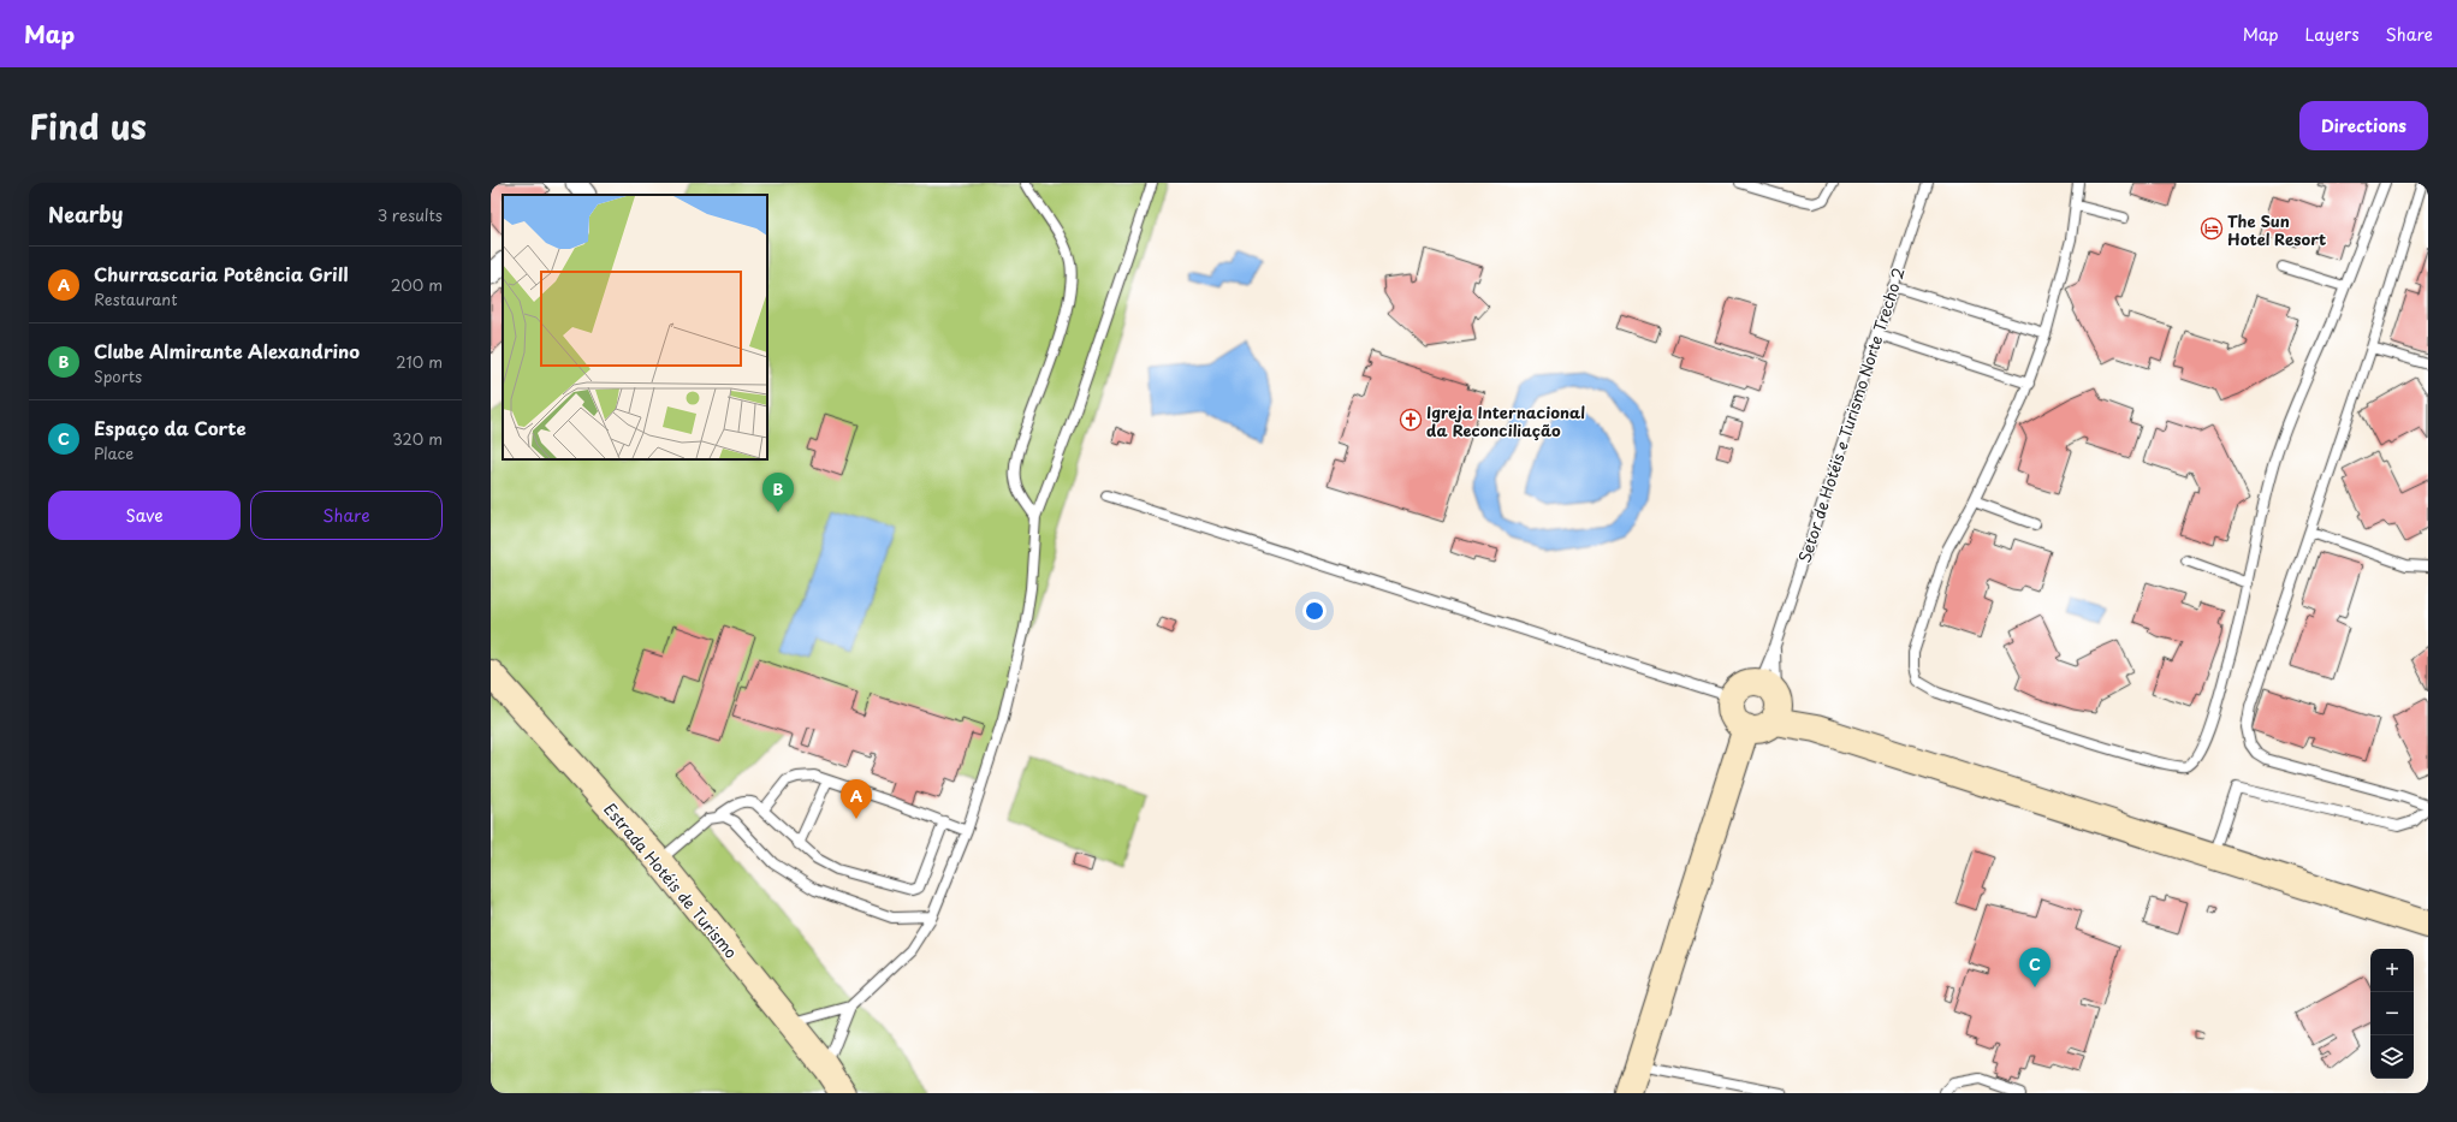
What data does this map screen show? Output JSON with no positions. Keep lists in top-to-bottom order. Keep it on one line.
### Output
{"streets":{"street":["Setor de Hotéis e Turismo Norte Trecho 2","Estrada Hotéis de Turismo"]},"places":{"hotel":["The Sun Hotel Resort"],"church":["Igreja Internacional da Reconciliação"]},"page":{"header":"Map","nav":["Map","Layers","Share"],"title":"Find us","buttons":["Directions",["Save","Share"]],"heading":["Nearby","3 results"],"list":[{"mark":"A","name":"Churrascaria Potência Grill","note":"Restaurant","value":"200 m"},{"mark":"B","name":"Clube Almirante Alexandrino","note":"Sports","value":"210 m"},{"mark":"C","name":"Espaço da Corte","note":"Place","value":"320 m"}],"pins":["B","A","C"],"map_buttons":["+","−"]}}
